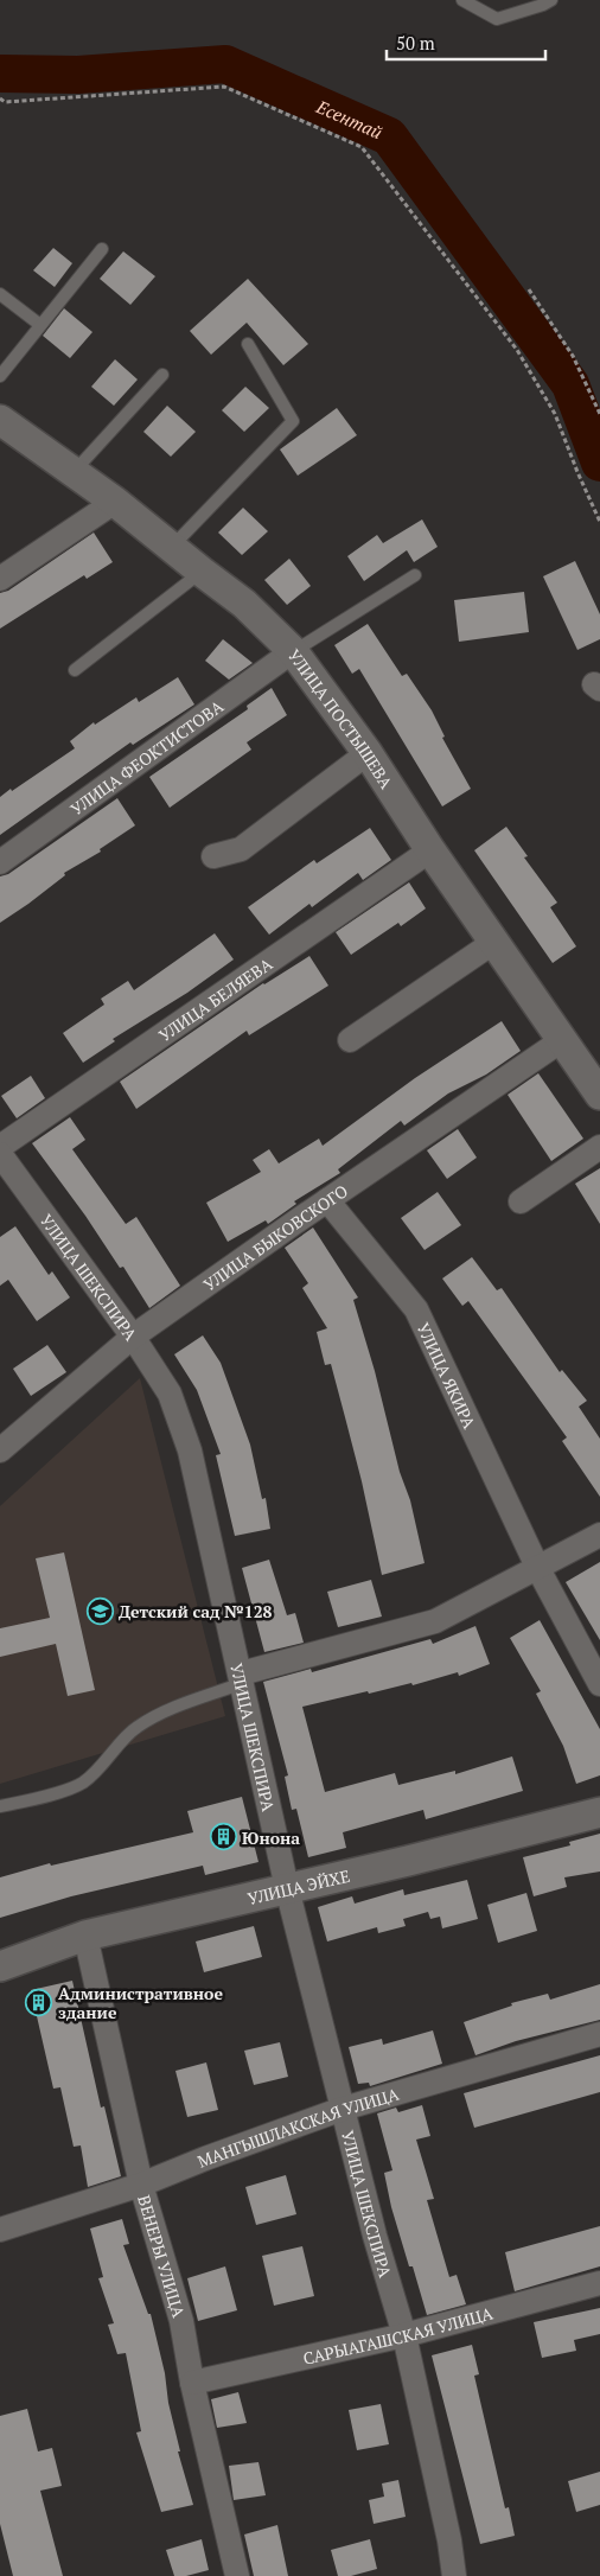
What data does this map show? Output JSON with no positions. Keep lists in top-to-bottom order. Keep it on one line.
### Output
{"streets":{"street":["УЛИЦА ПОСТЫШЕВА","УЛИЦА ФЕОКТИСТОВА","УЛИЦА БЕЛЯЕВА","УЛИЦА БЫКОВСКОГО","УЛИЦА ШЕКСПИРА","УЛИЦА ЯКИРА","УЛИЦА ЭЙХЕ","МАНГЫШЛАКСКАЯ УЛИЦА","ВЕНЕРЫ УЛИЦА","САРЫАГАШСКАЯ УЛИЦА"]},"crossings":[["УЛИЦА ПОСТЫШЕВА","УЛИЦА ФЕОКТИСТОВА"],["УЛИЦА ПОСТЫШЕВА","УЛИЦА БЕЛЯЕВА"],["УЛИЦА ПОСТЫШЕВА","УЛИЦА БЫКОВСКОГО"],["УЛИЦА БЫКОВСКОГО","УЛИЦА ШЕКСПИРА"],["УЛИЦА БЫКОВСКОГО","УЛИЦА ЯКИРА"],["УЛИЦА ШЕКСПИРА","УЛИЦА ЭЙХЕ"],["УЛИЦА ШЕКСПИРА","МАНГЫШЛАКСКАЯ УЛИЦА"],["УЛИЦА ШЕКСПИРА","САРЫАГАШСКАЯ УЛИЦА"],["УЛИЦА ЭЙХЕ","ВЕНЕРЫ УЛИЦА"],["МАНГЫШЛАКСКАЯ УЛИЦА","ВЕНЕРЫ УЛИЦА"],["ВЕНЕРЫ УЛИЦА","САРЫАГАШСКАЯ УЛИЦА"]],"water":["Есентай"],"places":{"school or university":["Детский сад №128"],"building":["Юнона","Административное здание"]},"scale_bar":"50 m"}
